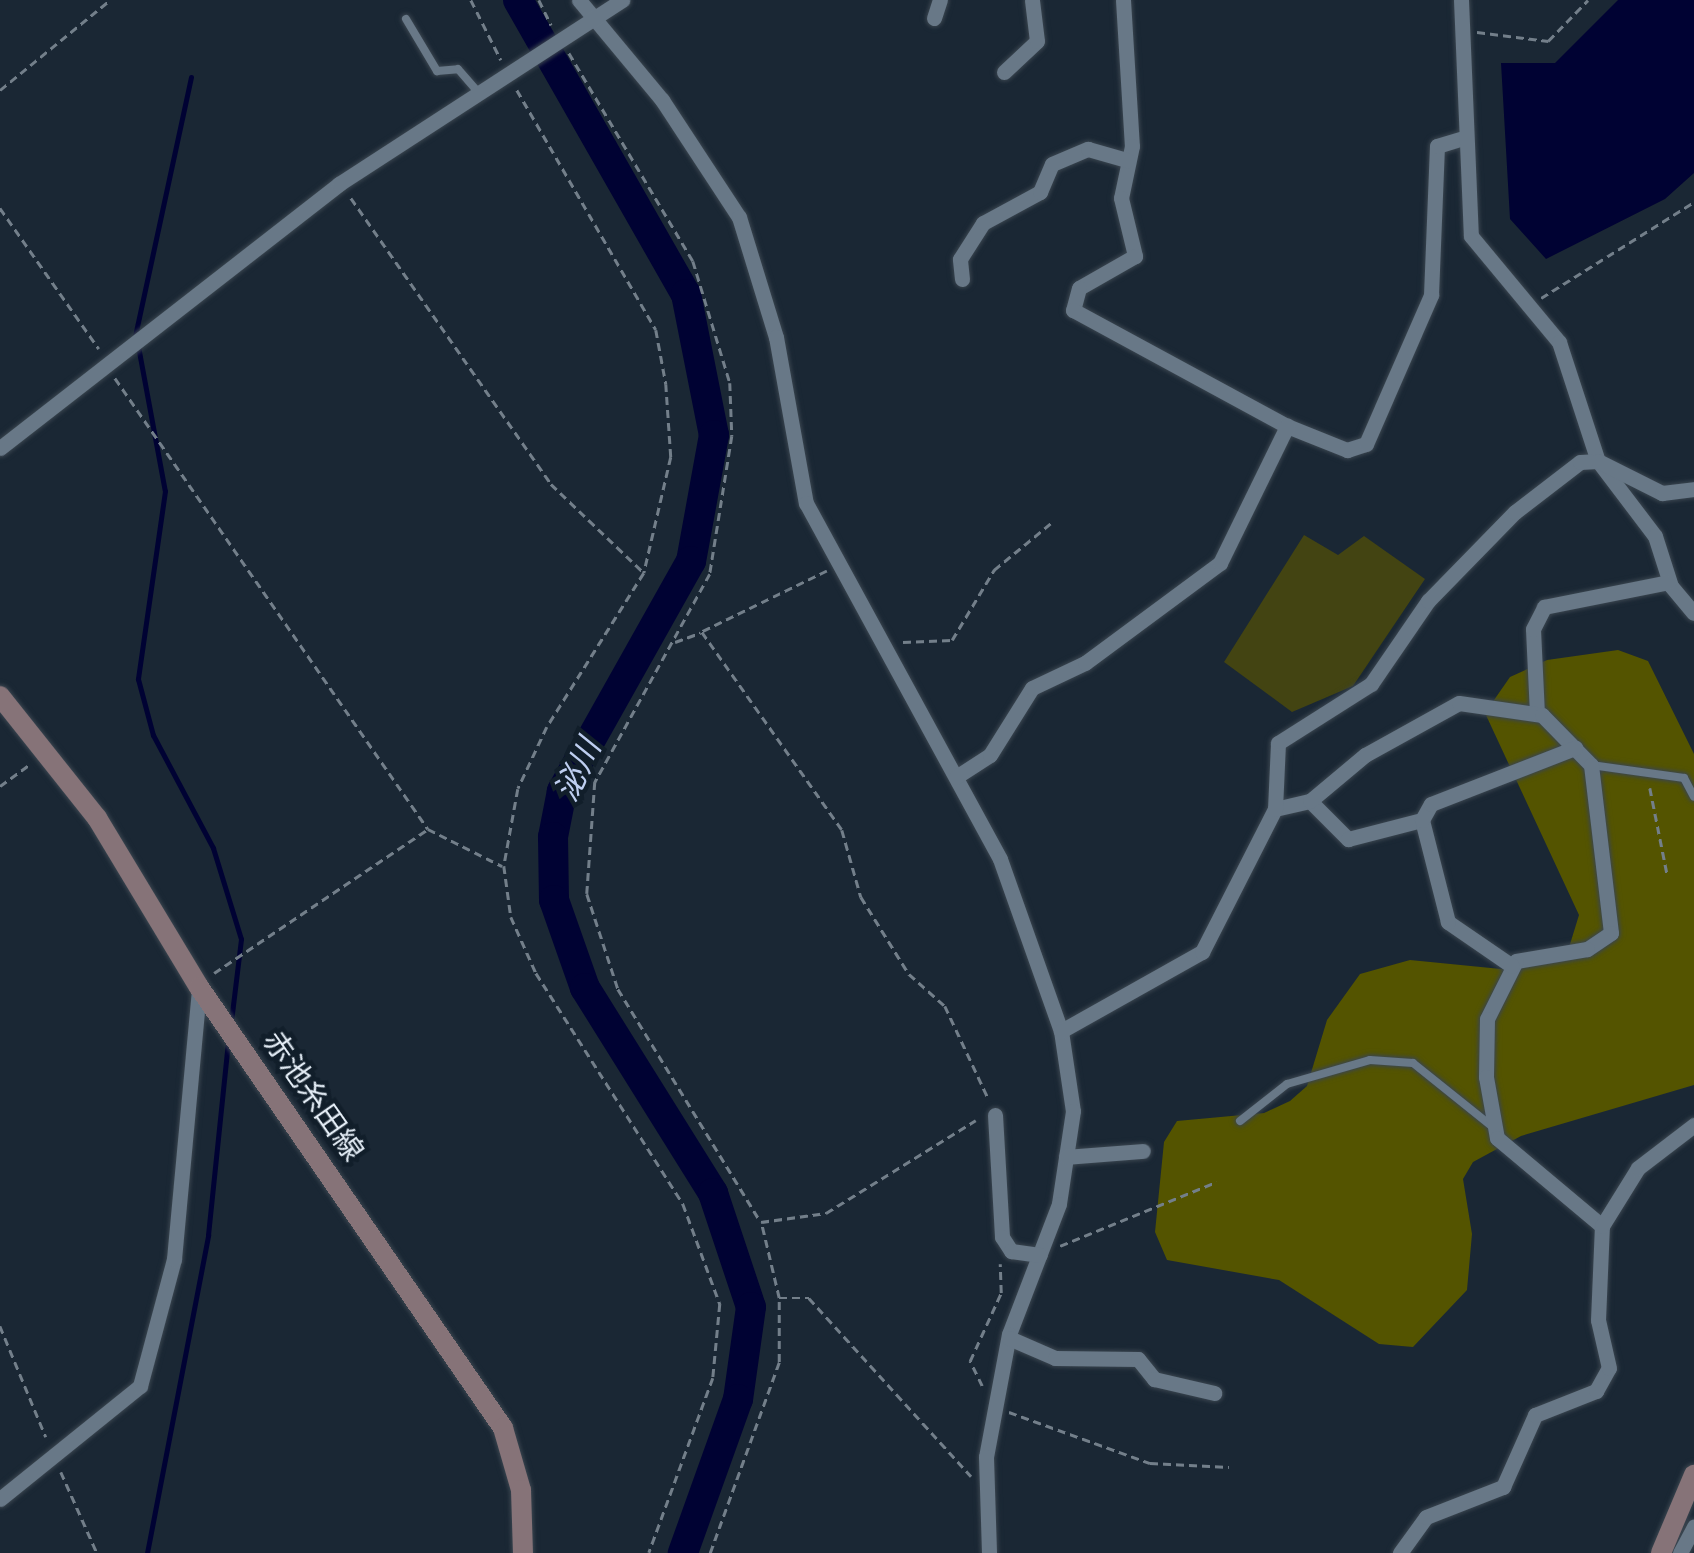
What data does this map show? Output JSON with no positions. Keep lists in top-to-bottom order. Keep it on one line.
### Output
{"streets":{"main road":["赤池糸田線"]},"water":["泌川"]}
